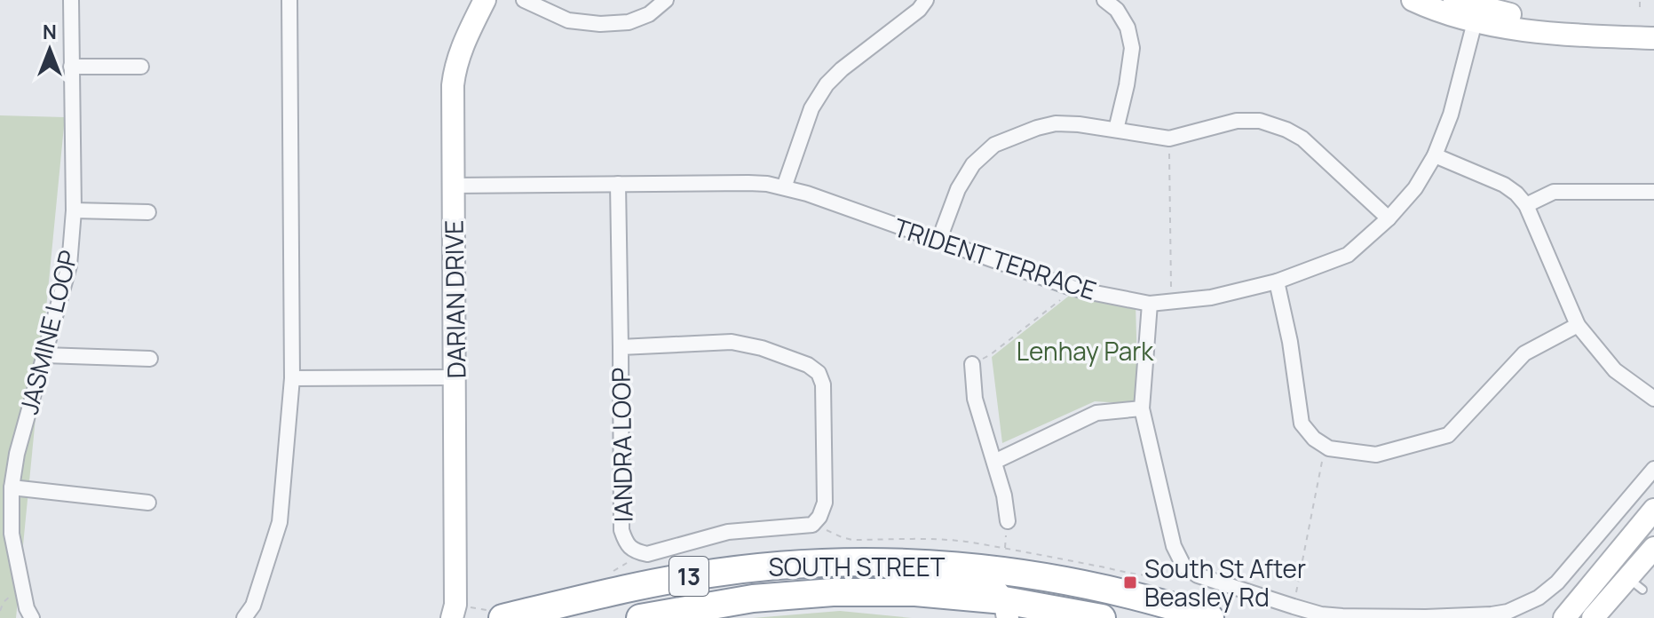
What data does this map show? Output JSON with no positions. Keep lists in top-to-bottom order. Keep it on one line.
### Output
{"streets":{"highway":["SOUTH STREET","13"],"main road":["DARIAN DRIVE"],"street":["TRIDENT TERRACE","JASMINE LOOP","IANDRA LOOP"]},"crossings":[["TRIDENT TERRACE","DARIAN DRIVE"],["TRIDENT TERRACE","IANDRA LOOP"]],"parks":["Lenhay Park"],"places":{"transit":["South St After Beasley Rd"]},"north":"top"}
